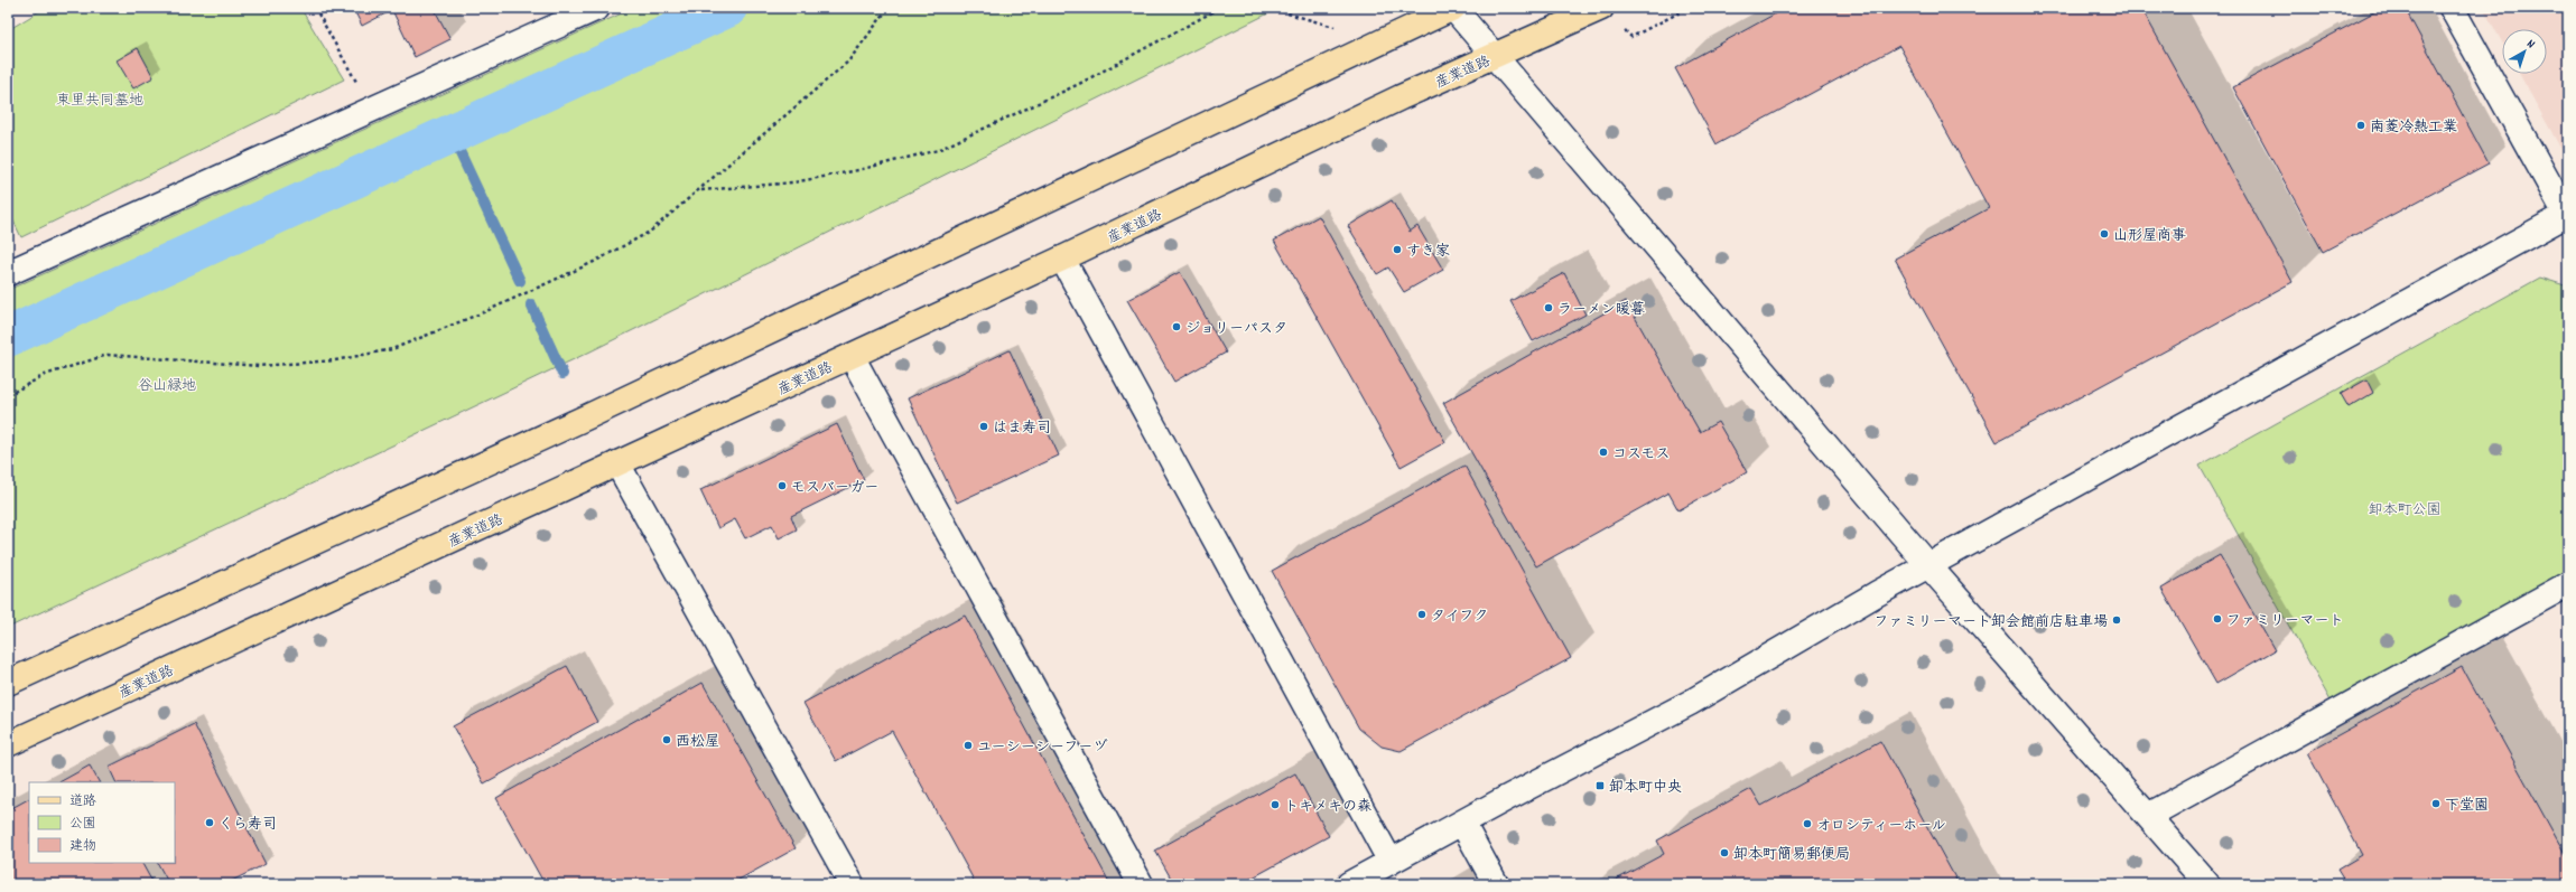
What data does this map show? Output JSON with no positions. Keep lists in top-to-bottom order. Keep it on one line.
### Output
{"streets":{"main road":["産業道路"]},"parks":["東里共同墓地","谷山緑地","卸本町公園"],"places":{"other":["南菱冷熱工業","山形屋商事","すき家","ラーメン暖暮","ジョリーパスタ","はま寿司","コスモス","モスバーガー","タイフク","ファミリーマート","ファミリーマート卸会館前店駐車場","西松屋","ユーシーシーフーヅ","下堂園","トキメキの森","くら寿司","オロシティーホール","卸本町簡易郵便局"],"transit":["卸本町中央"]},"legend":["道路","公園","建物"],"north":"top right"}
